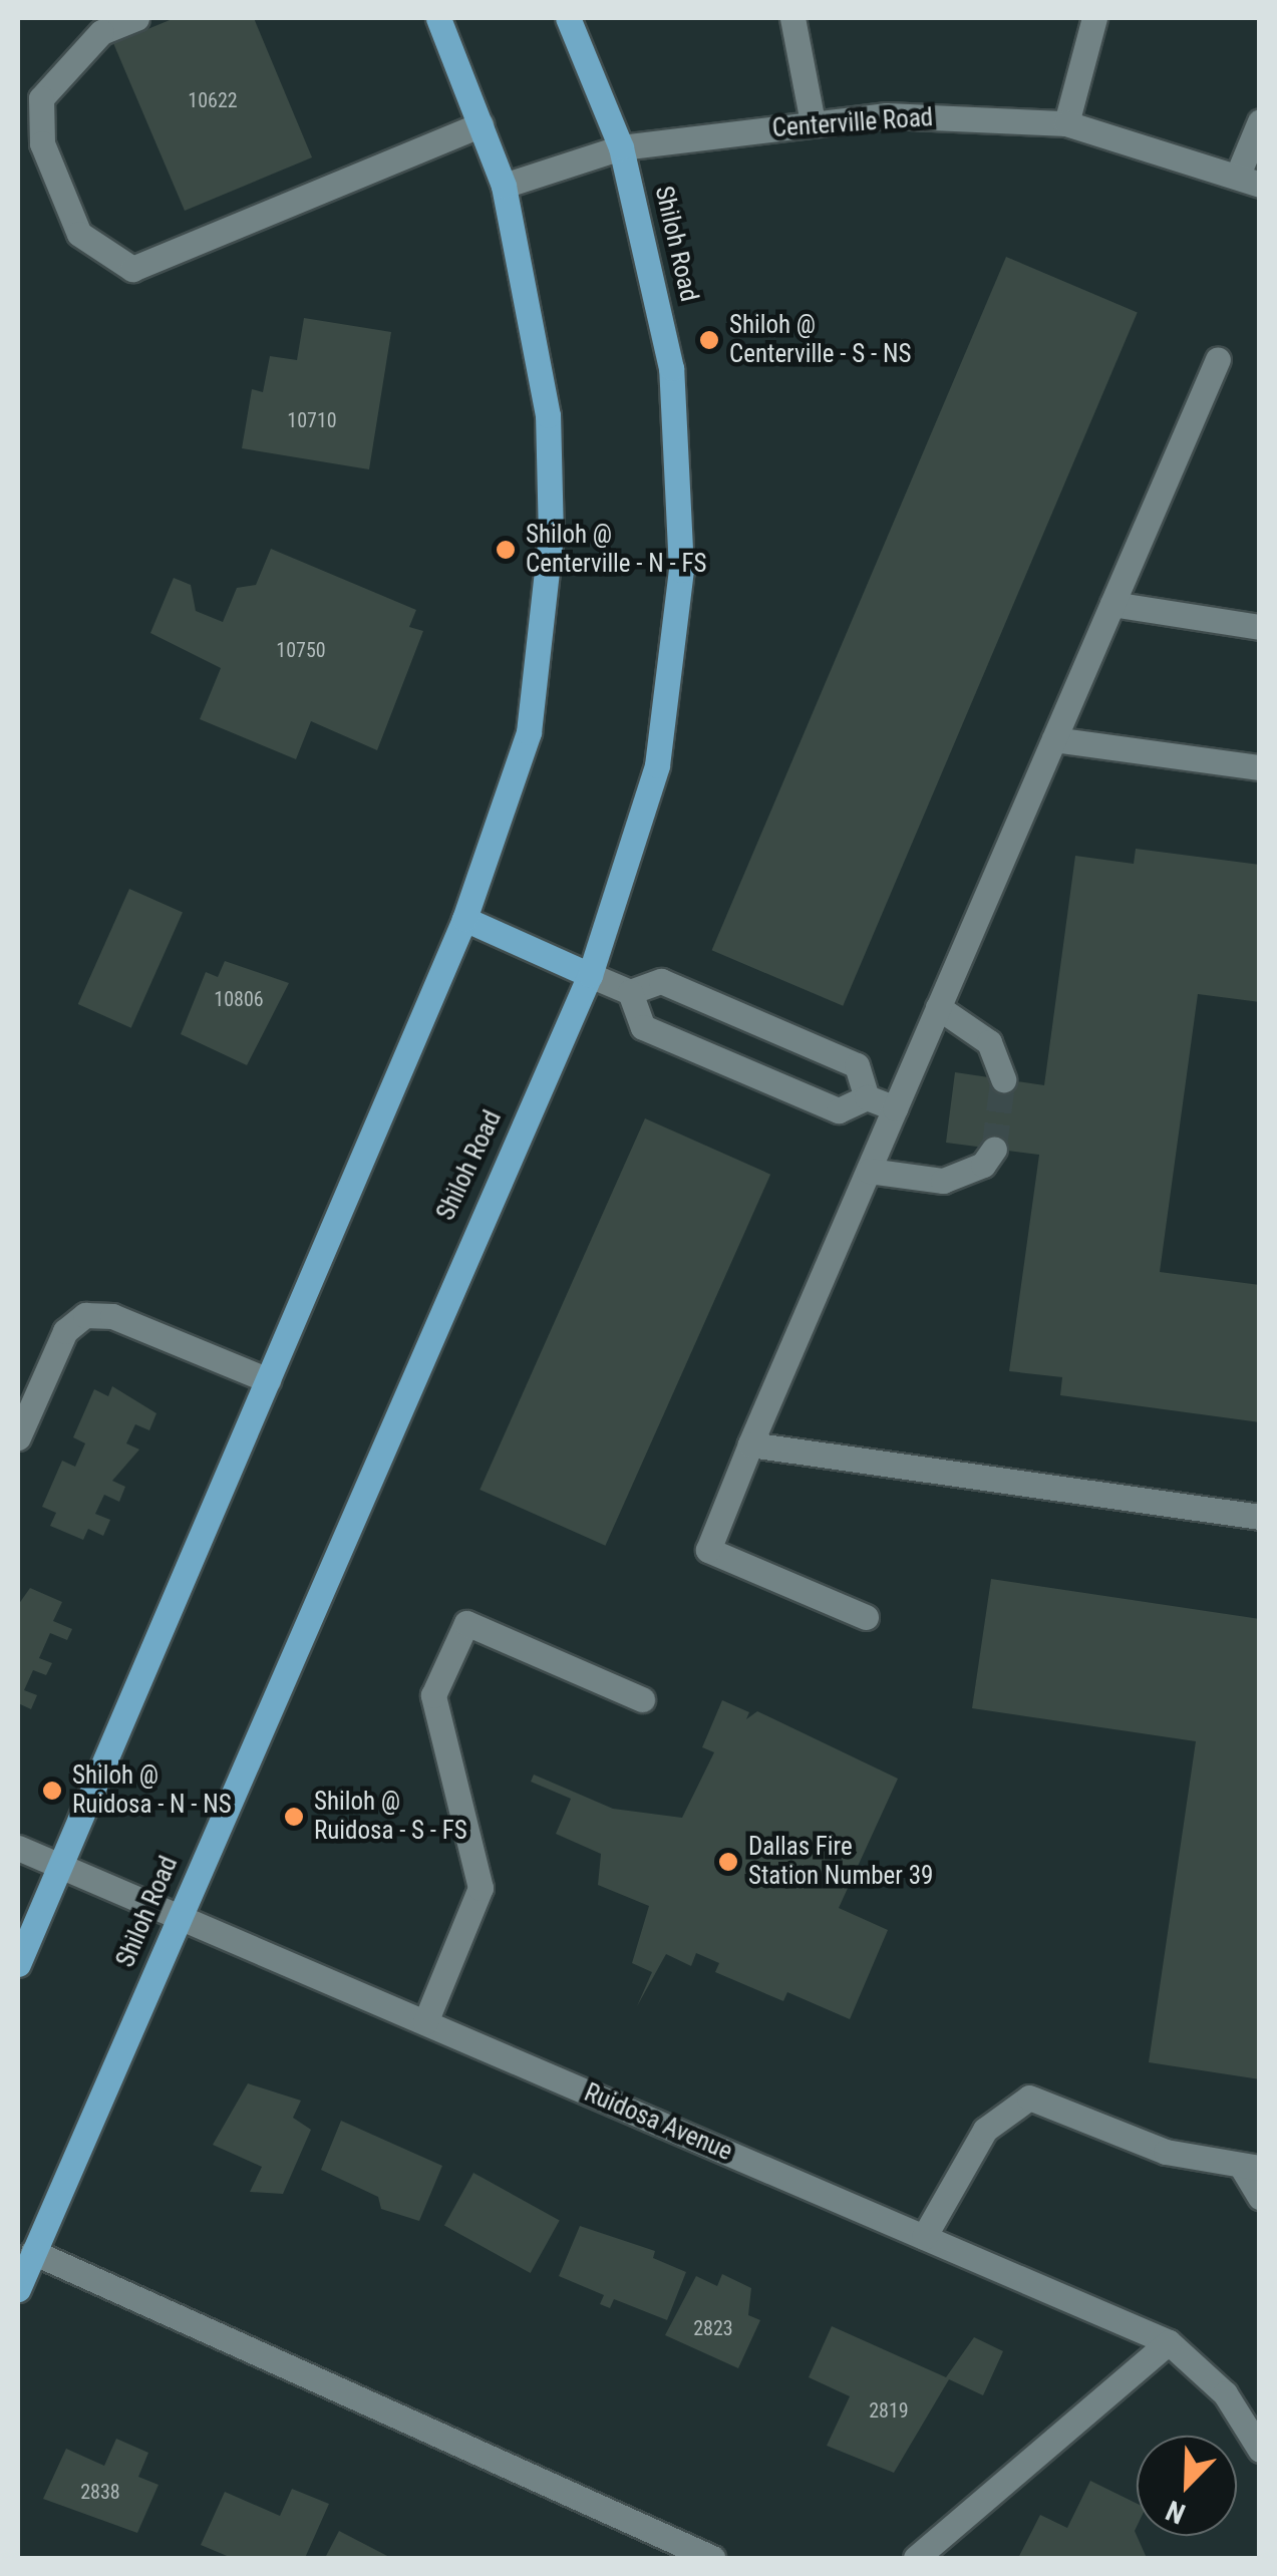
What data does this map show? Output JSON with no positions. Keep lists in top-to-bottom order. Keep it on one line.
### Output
{"streets":{"main road":["Shiloh Road"],"street":["Centerville Road","Ruidosa Avenue"]},"crossings":[["Centerville Road","Shiloh Road"],["Shiloh Road","Ruidosa Avenue"]],"places":["Shiloh @ Centerville - S - NS","Shiloh @ Centerville - N - FS","Shiloh @ Ruidosa - N - NS","Shiloh @ Ruidosa - S - FS","Dallas Fire Station Number 39"],"house_numbers":["10622","10710","10750","10806","2823","2819","2838"],"north":"bottom left"}
